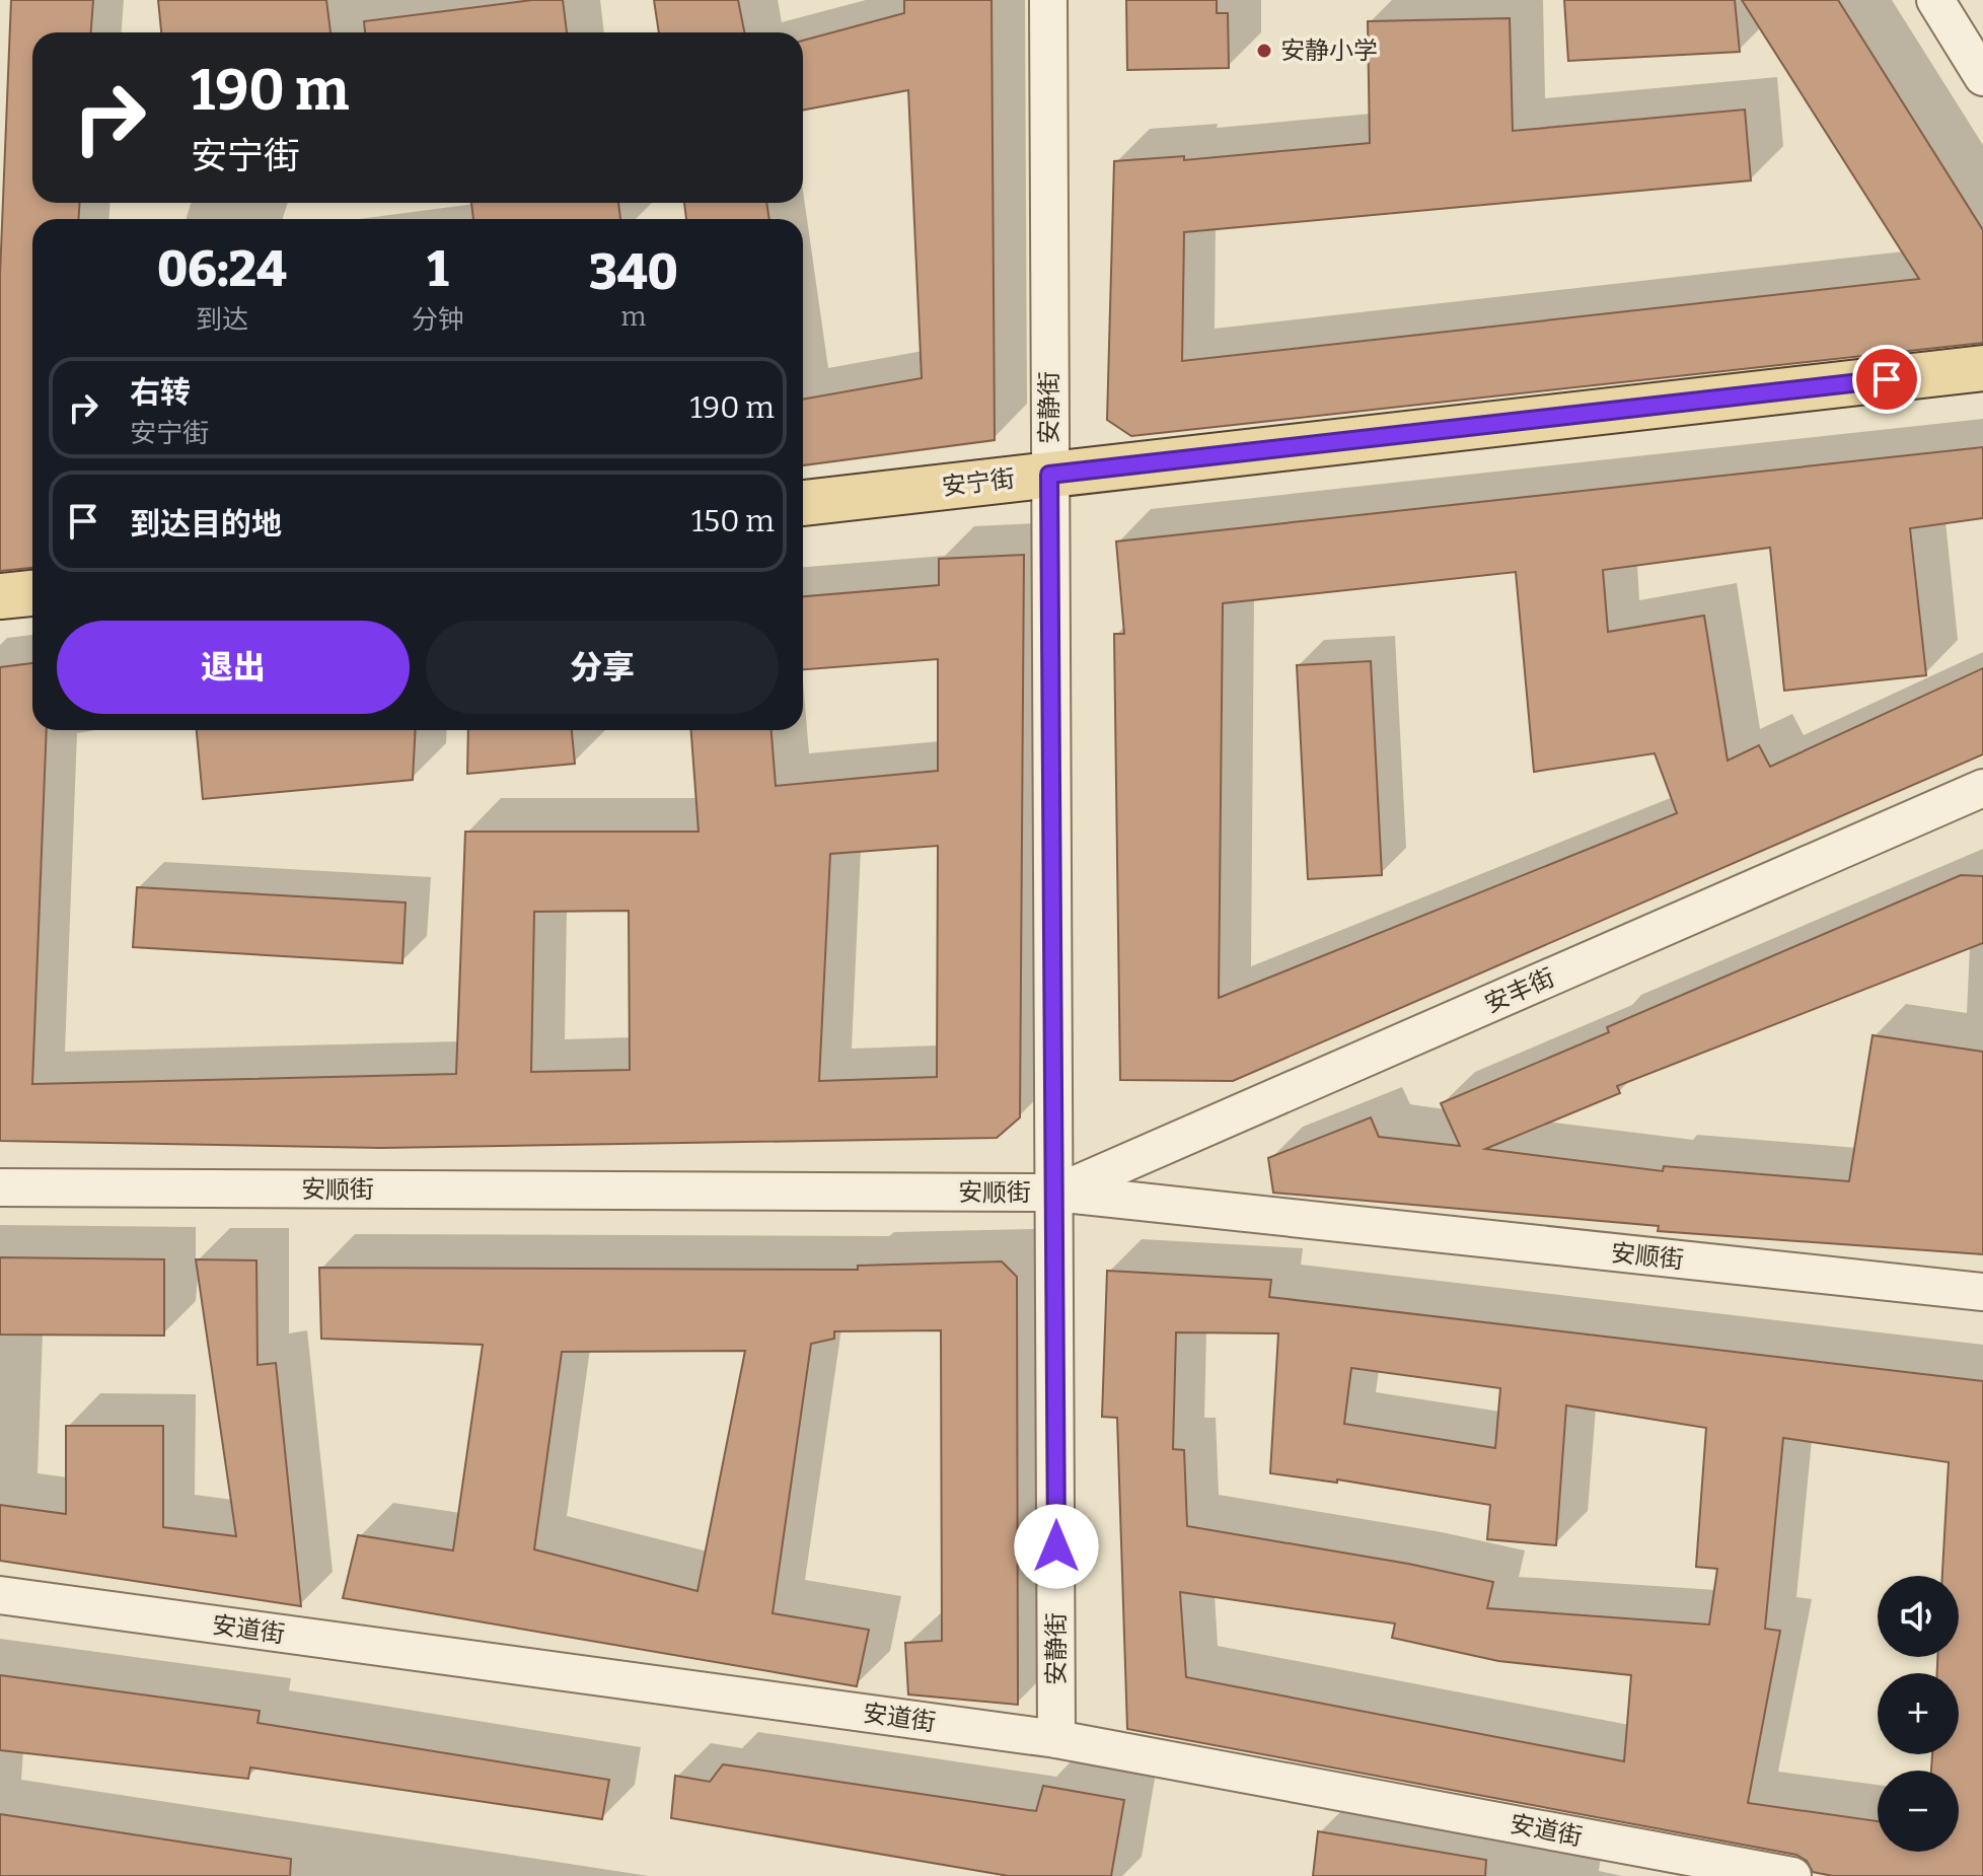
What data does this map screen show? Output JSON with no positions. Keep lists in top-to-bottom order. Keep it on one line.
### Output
{"streets":{"main road":["安宁街"],"street":["安静街","安丰街","安顺街","安道街"]},"crossings":[["安静街","安宁街"],["安静街","安丰街"],["安静街","安顺街"],["安静街","安道街"],["安丰街","安顺街"]],"places":["安静小学"],"page":{"turn":["190 m","安宁街"],"eta":["06:24","到达","1","分钟","340","m"],"list":[{"name":"右转","note":"安宁街","value":"190 m"},{"name":"到达目的地","value":"150 m"}],"buttons":["退出","分享"],"map_buttons":["+","−"]}}
